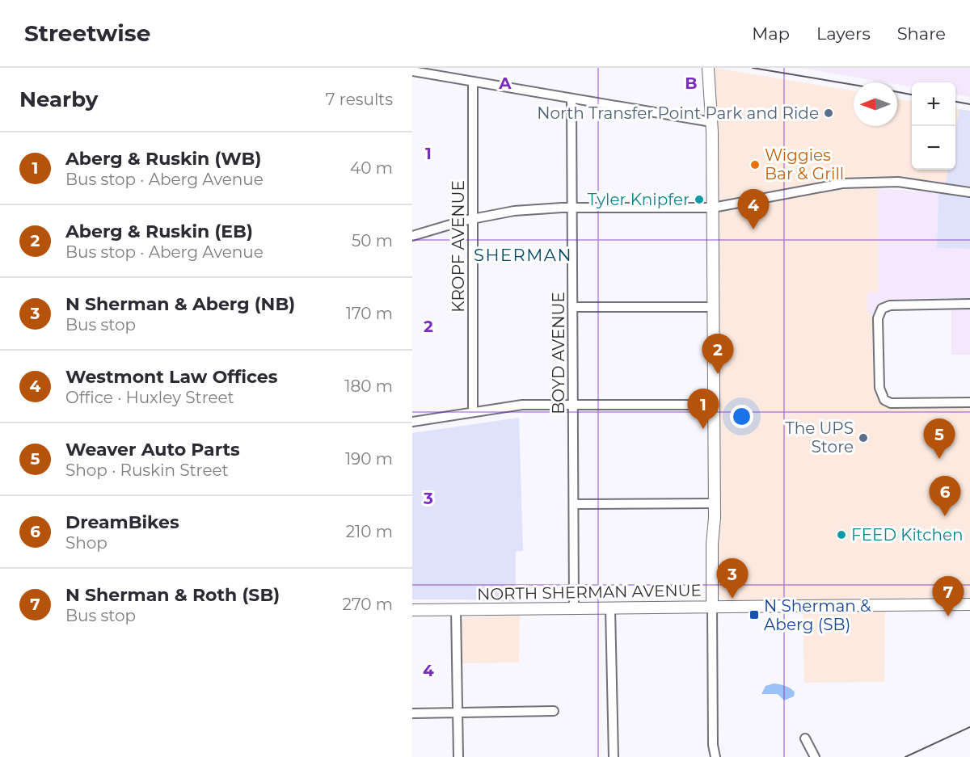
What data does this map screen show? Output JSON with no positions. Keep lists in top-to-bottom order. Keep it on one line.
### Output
{"streets":{"street":["KROPF AVENUE","BOYD AVENUE","NORTH SHERMAN AVENUE"]},"crossings":[["BOYD AVENUE","NORTH SHERMAN AVENUE"]],"districts":["SHERMAN"],"places":{"other":["North Transfer Point Park and Ride","Wiggies Bar & Grill","Tyler Knipfer","The UPS Store","FEED Kitchen"],"transit":["N Sherman & Aberg (SB)"]},"north":"left","page":{"header":"Streetwise","nav":["Map","Layers","Share"],"heading":["Nearby","7 results"],"map_buttons":["+","−"],"list":[{"mark":"1","name":"Aberg & Ruskin (WB)","note":"Bus stop · Aberg Avenue","value":"40 m"},{"mark":"2","name":"Aberg & Ruskin (EB)","note":"Bus stop · Aberg Avenue","value":"50 m"},{"mark":"3","name":"N Sherman & Aberg (NB)","note":"Bus stop","value":"170 m"},{"mark":"4","name":"Westmont Law Offices","note":"Office · Huxley Street","value":"180 m"},{"mark":"5","name":"Weaver Auto Parts","note":"Shop · Ruskin Street","value":"190 m"},{"mark":"6","name":"DreamBikes","note":"Shop","value":"210 m"},{"mark":"7","name":"N Sherman & Roth (SB)","note":"Bus stop","value":"270 m"}],"pins":["4","2","1","5","6","3","7"]},"grid":{"columns":["A","B"],"rows":["1","2","3","4"]}}
